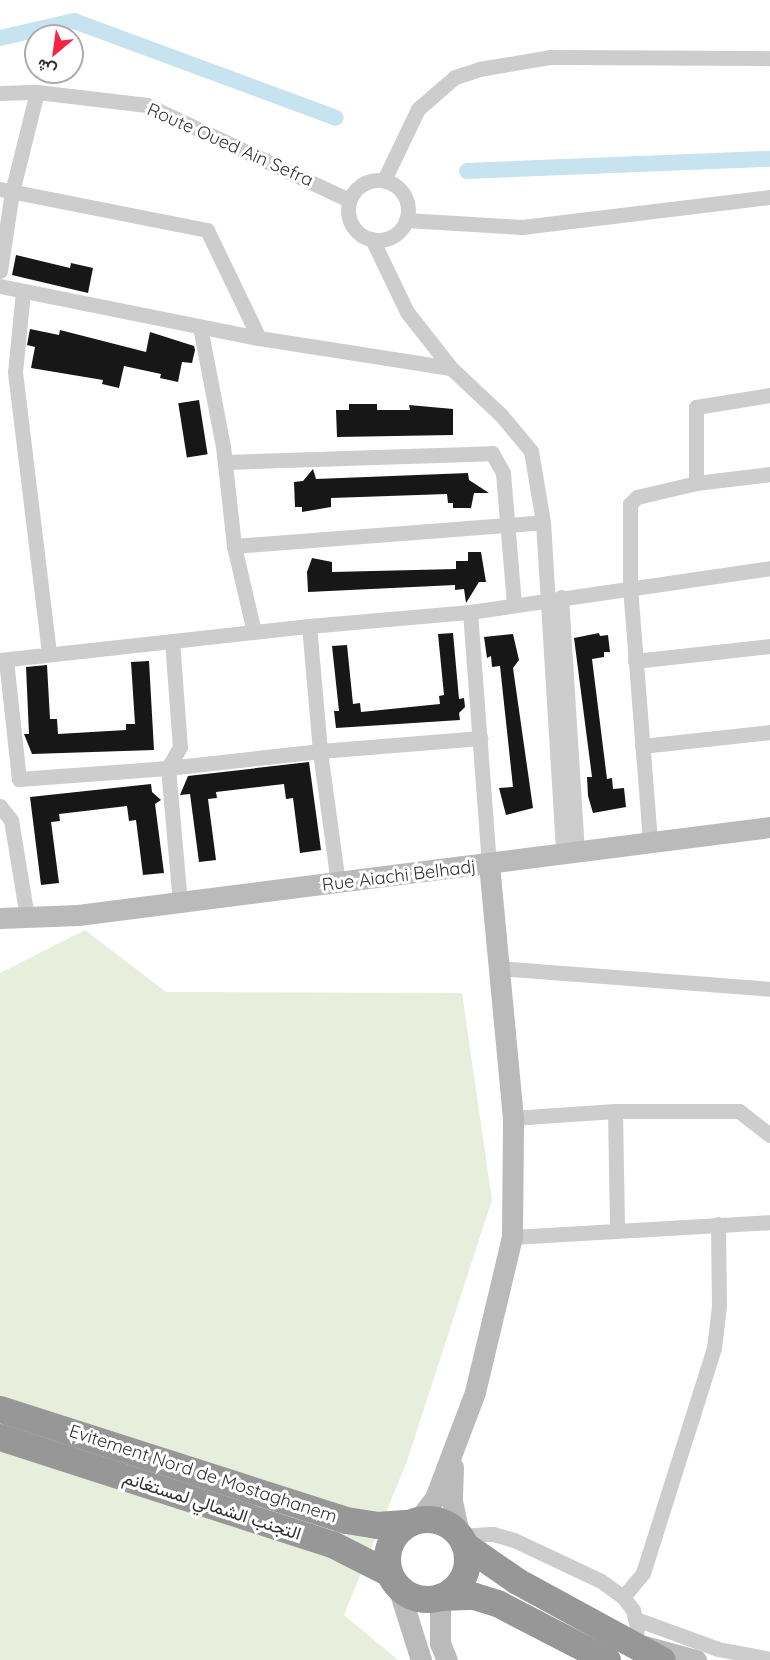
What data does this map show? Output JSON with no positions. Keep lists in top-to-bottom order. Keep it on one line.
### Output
{"streets":{"highway":["Evitement Nord de Mostaghanem","التجنب الشمالي لمستغانم"],"street":["Route Oued Ain Sefra","Rue Aiachi Belhadj"]},"crossings":[["Evitement Nord de Mostaghanem","التجنب الشمالي لمستغانم"]],"north":"bottom left"}
